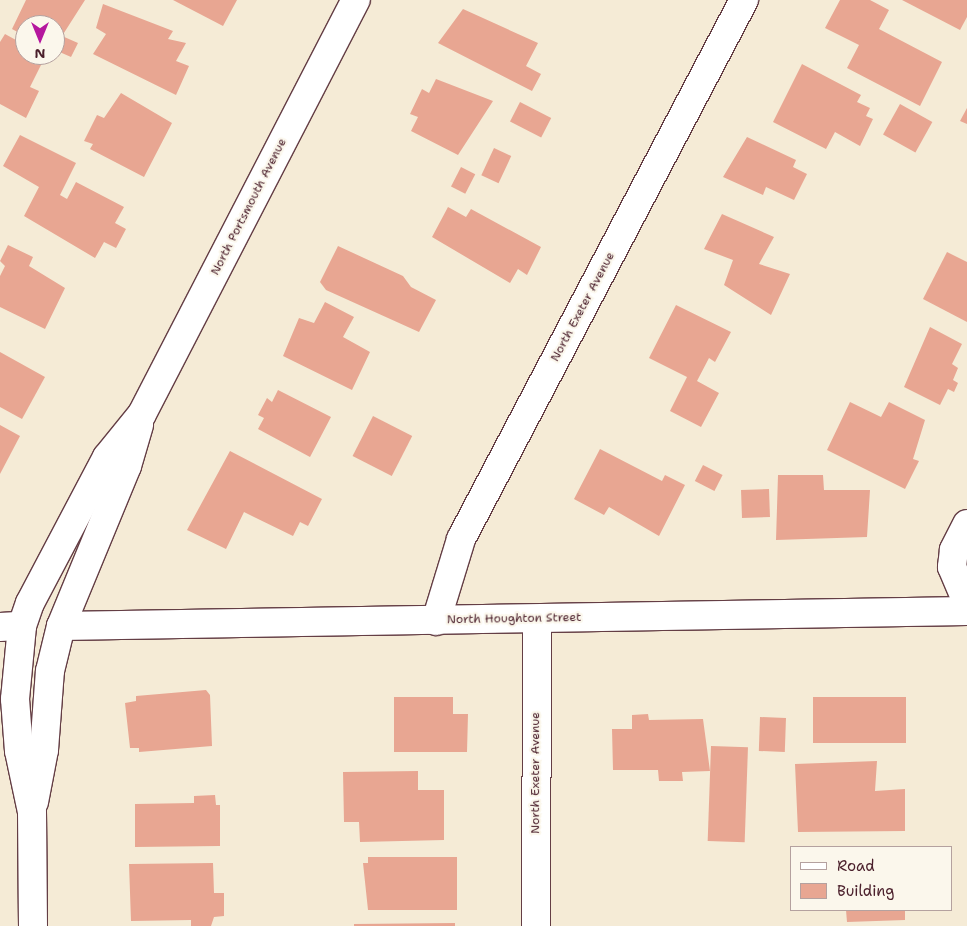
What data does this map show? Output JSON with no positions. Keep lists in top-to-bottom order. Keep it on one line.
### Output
{"streets":{"street":["North Portsmouth Avenue","North Exeter Avenue","North Houghton Street"]},"crossings":[["North Portsmouth Avenue","North Houghton Street"],["North Exeter Avenue","North Houghton Street"]],"legend":["Road","Building"],"north":"bottom"}
